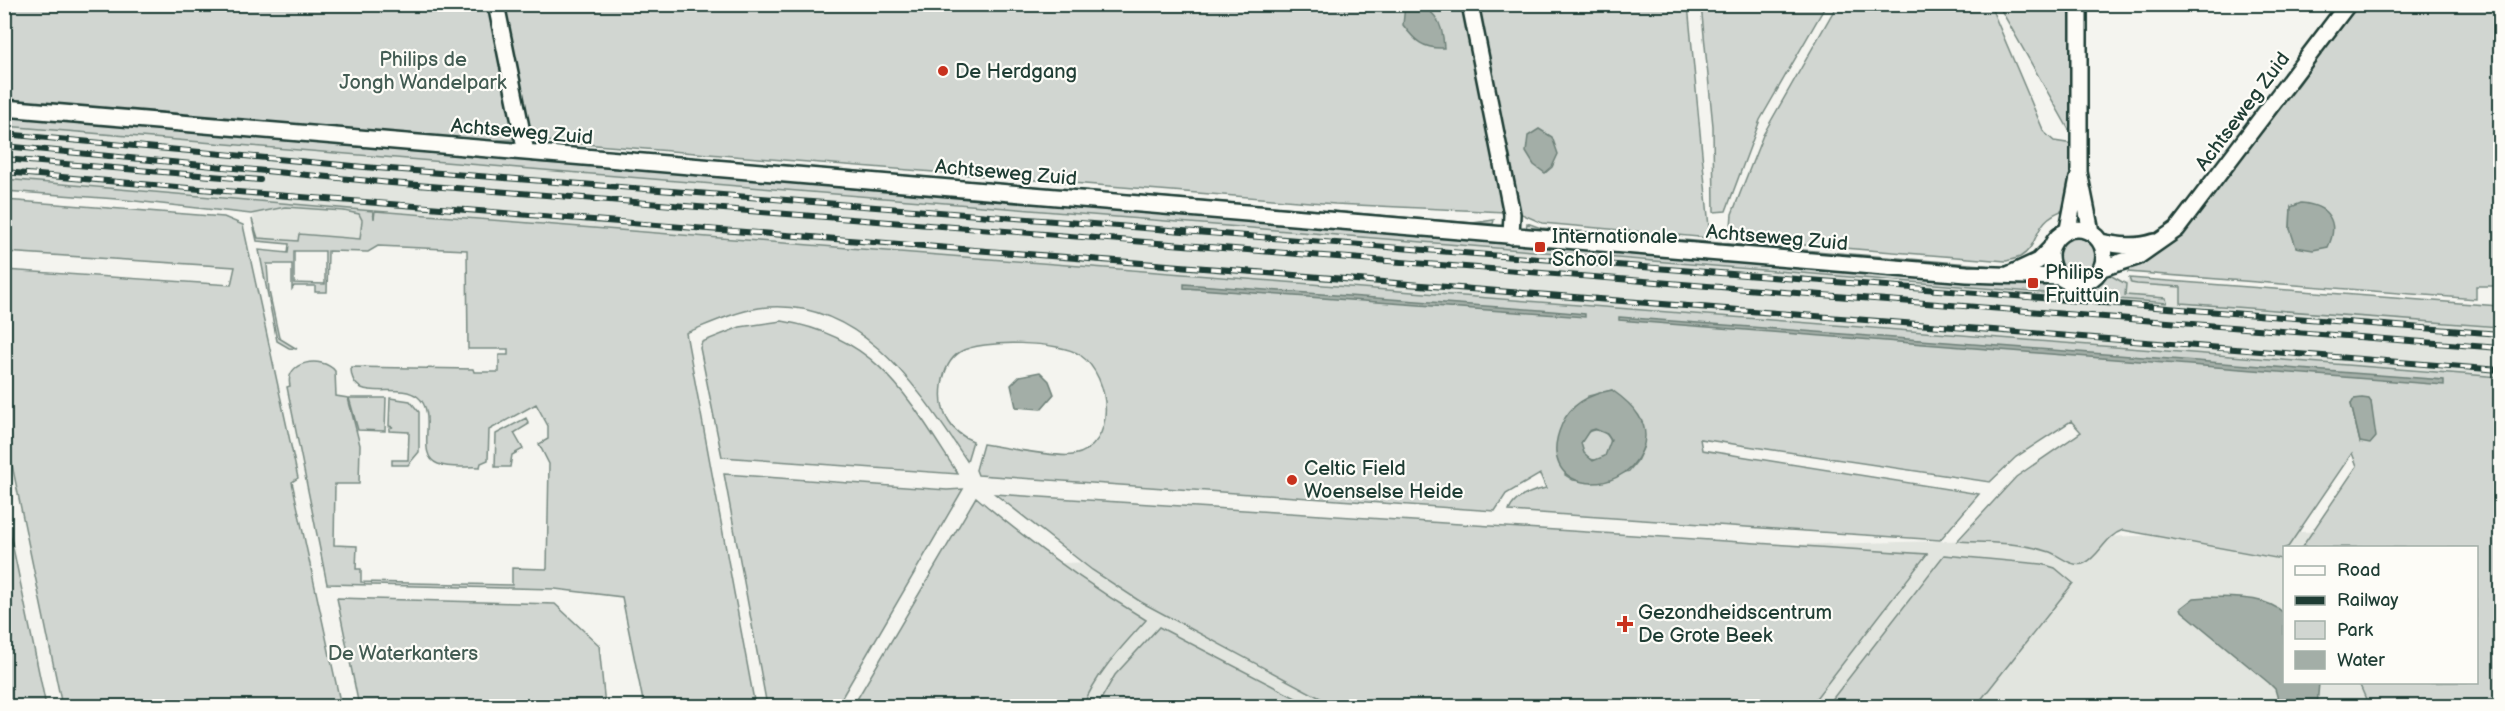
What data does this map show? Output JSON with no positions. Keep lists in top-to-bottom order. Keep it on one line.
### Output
{"streets":{"street":["Achtseweg Zuid"]},"parks":["Philips de Jongh Wandelpark","De Waterkanters"],"places":{"other":["De Herdgang","Celtic Field Woenselse Heide"],"transit":["Internationale School","Philips Fruittuin"],"health":["Gezondheidscentrum De Grote Beek"]},"legend":["Road","Railway","Park","Water"]}
